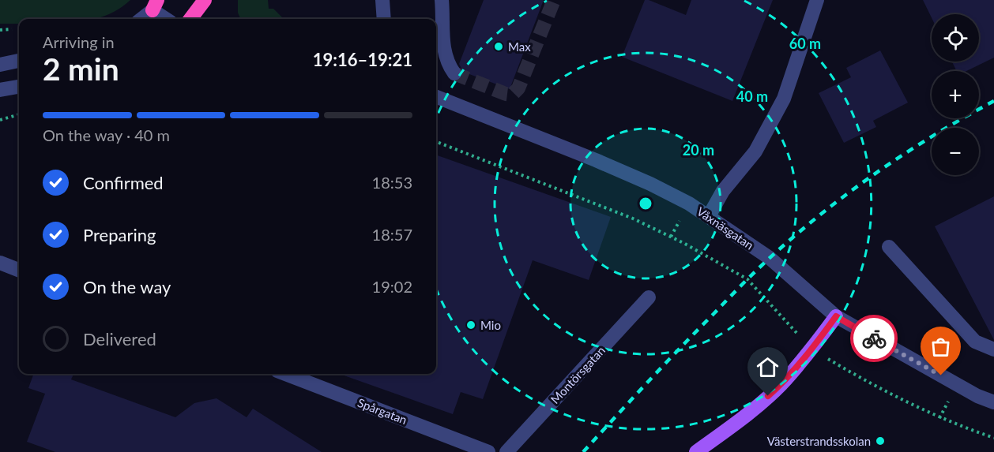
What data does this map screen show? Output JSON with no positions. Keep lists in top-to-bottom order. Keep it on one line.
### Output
{"streets":{"street":["Våxnäsgatan","Montörsgatan","Spårgatan"]},"places":["Max","Mio","Västerstrandsskolan"],"page":{"map_buttons":["+","−"],"heading":["2 min","Arriving in","19:16–19:21"],"bar":"On the way · 40 m","list":[["Confirmed","18:53"],["Preparing","18:57"],["On the way","19:02"],"Delivered"]},"rings":["60 m","40 m","20 m"]}
